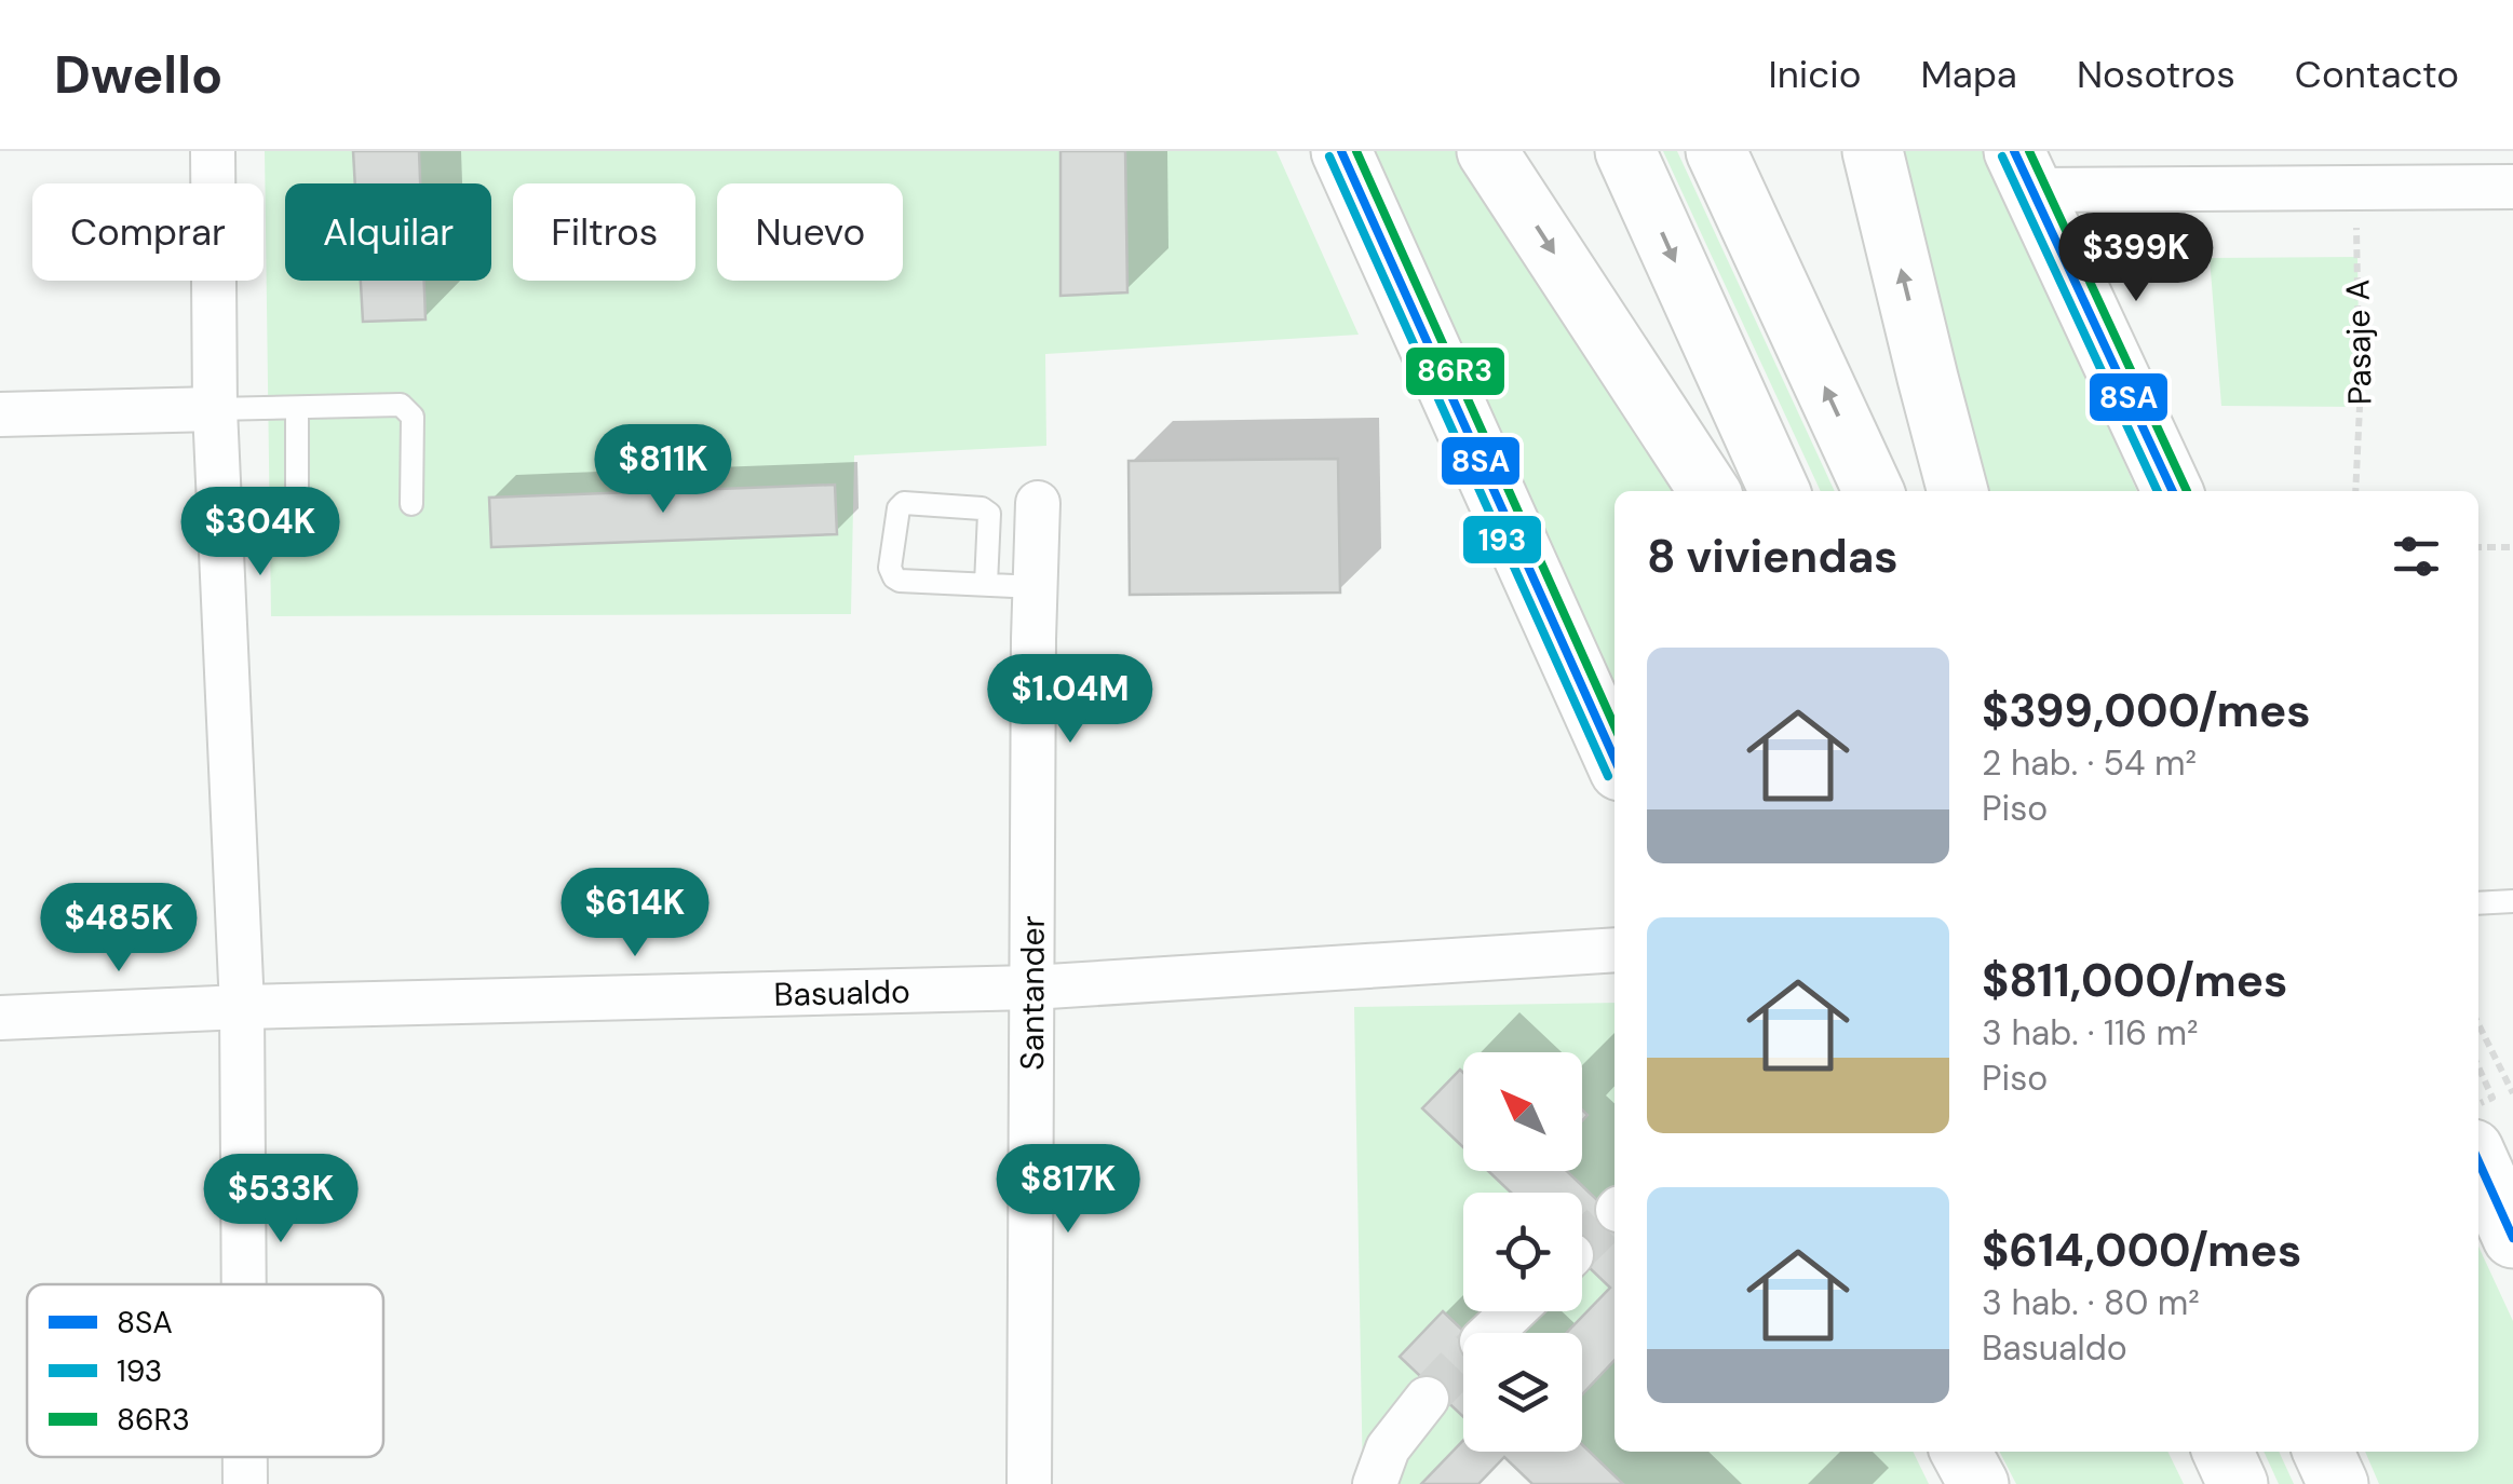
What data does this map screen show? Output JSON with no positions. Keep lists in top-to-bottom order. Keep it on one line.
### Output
{"streets":{"street":["Basualdo","Santander"],"path":["Pasaje A"]},"crossings":[["Basualdo","Santander"]],"lines":["transit line 8SA","transit line 86R3","transit line 193"],"legend":["8SA","193","86R3"],"north":"top left","page":{"header":"Dwello","nav":["Inicio","Mapa","Nosotros","Contacto"],"chip":["Comprar","Alquilar","Filtros","Nuevo"],"price":["$399K","$811K","$304K","$1.04M","$614K","$485K","$817K","$533K"],"heading":"8 viviendas","list":[{"name":"$399,000/mes","note":"2 hab. · 54 m² · Piso"},{"name":"$811,000/mes","note":"3 hab. · 116 m² · Piso"},{"name":"$614,000/mes","note":"3 hab. · 80 m² · Basualdo"}]}}
